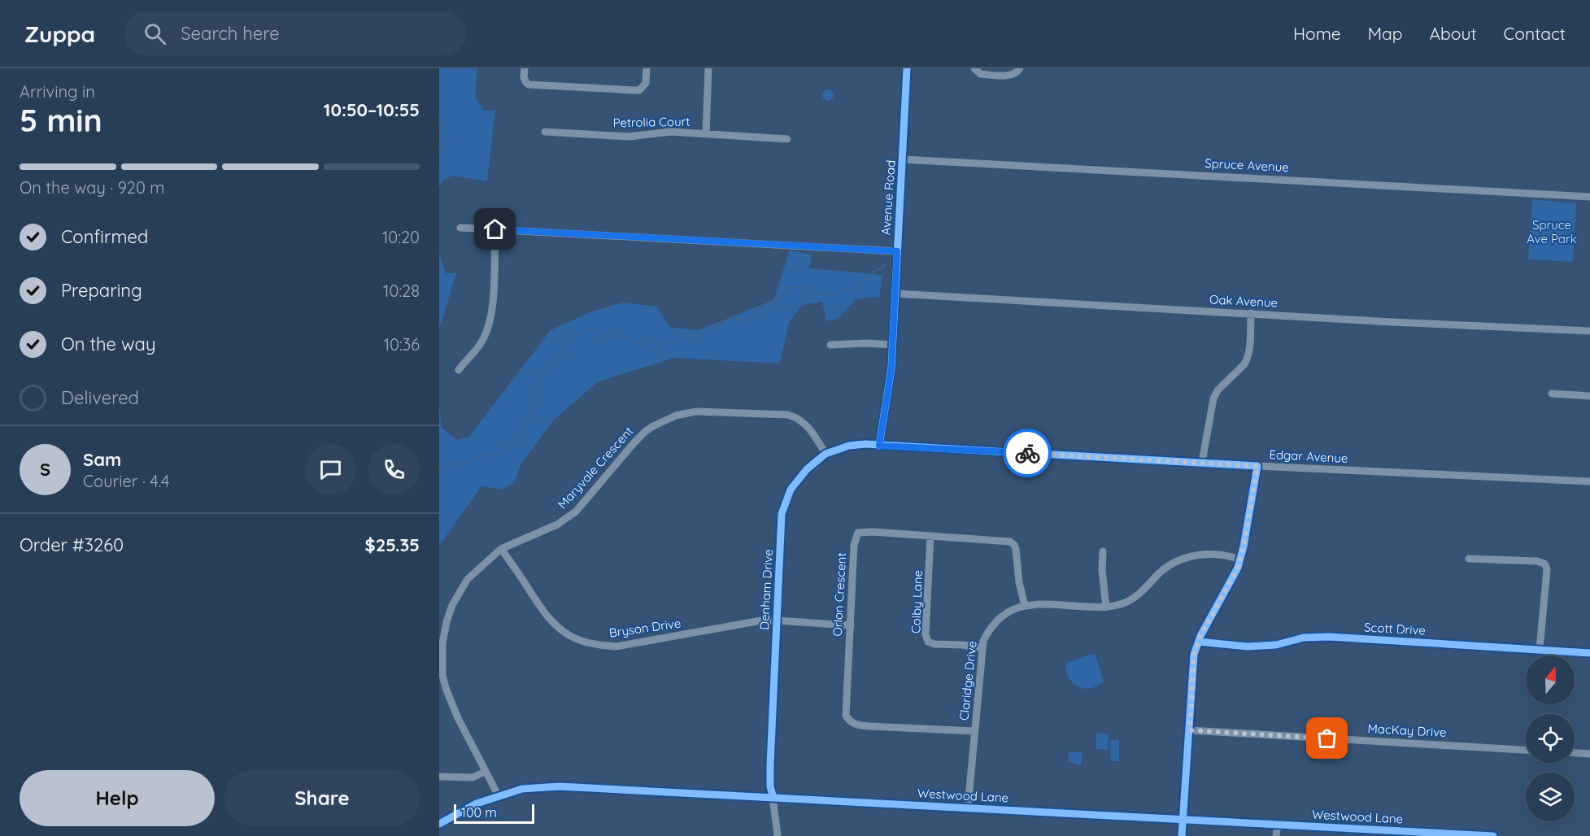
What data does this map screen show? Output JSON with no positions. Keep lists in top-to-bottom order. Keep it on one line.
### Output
{"streets":{"street":["Petrolia Court","Spruce Avenue","Avenue Road","Oak Avenue","Edgar Avenue","Maryvale Crescent","Denham Drive","Orlon Crescent","Colby Lane","Bryson Drive","Scott Drive","Claridge Drive","MacKay Drive","Westwood Lane"]},"crossings":[["Spruce Avenue","Avenue Road"],["Avenue Road","Oak Avenue"],["Avenue Road","Edgar Avenue"],["Avenue Road","Denham Drive"],["Edgar Avenue","Denham Drive"],["Maryvale Crescent","Denham Drive"],["Maryvale Crescent","Bryson Drive"],["Maryvale Crescent","Westwood Lane"],["Denham Drive","Bryson Drive"],["Denham Drive","Westwood Lane"],["Orlon Crescent","Colby Lane"],["Orlon Crescent","Bryson Drive"],["Orlon Crescent","Claridge Drive"],["Colby Lane","Claridge Drive"],["Claridge Drive","Westwood Lane"]],"parks":["Spruce Ave Park"],"scale_bar":"100 m","north":"top","page":{"header":"Zuppa","search":"Search here","nav":["Home","Map","About","Contact"],"heading":["5 min","Arriving in","10:50–10:55"],"panel":["Sam","Courier · 4.4","Order #3260","$25.35"],"bar":"On the way · 920 m","list":[["Confirmed","10:20"],["Preparing","10:28"],["On the way","10:36"],"Delivered"],"round":"S","buttons":["Help","Share"],"scale":"100 m"}}
